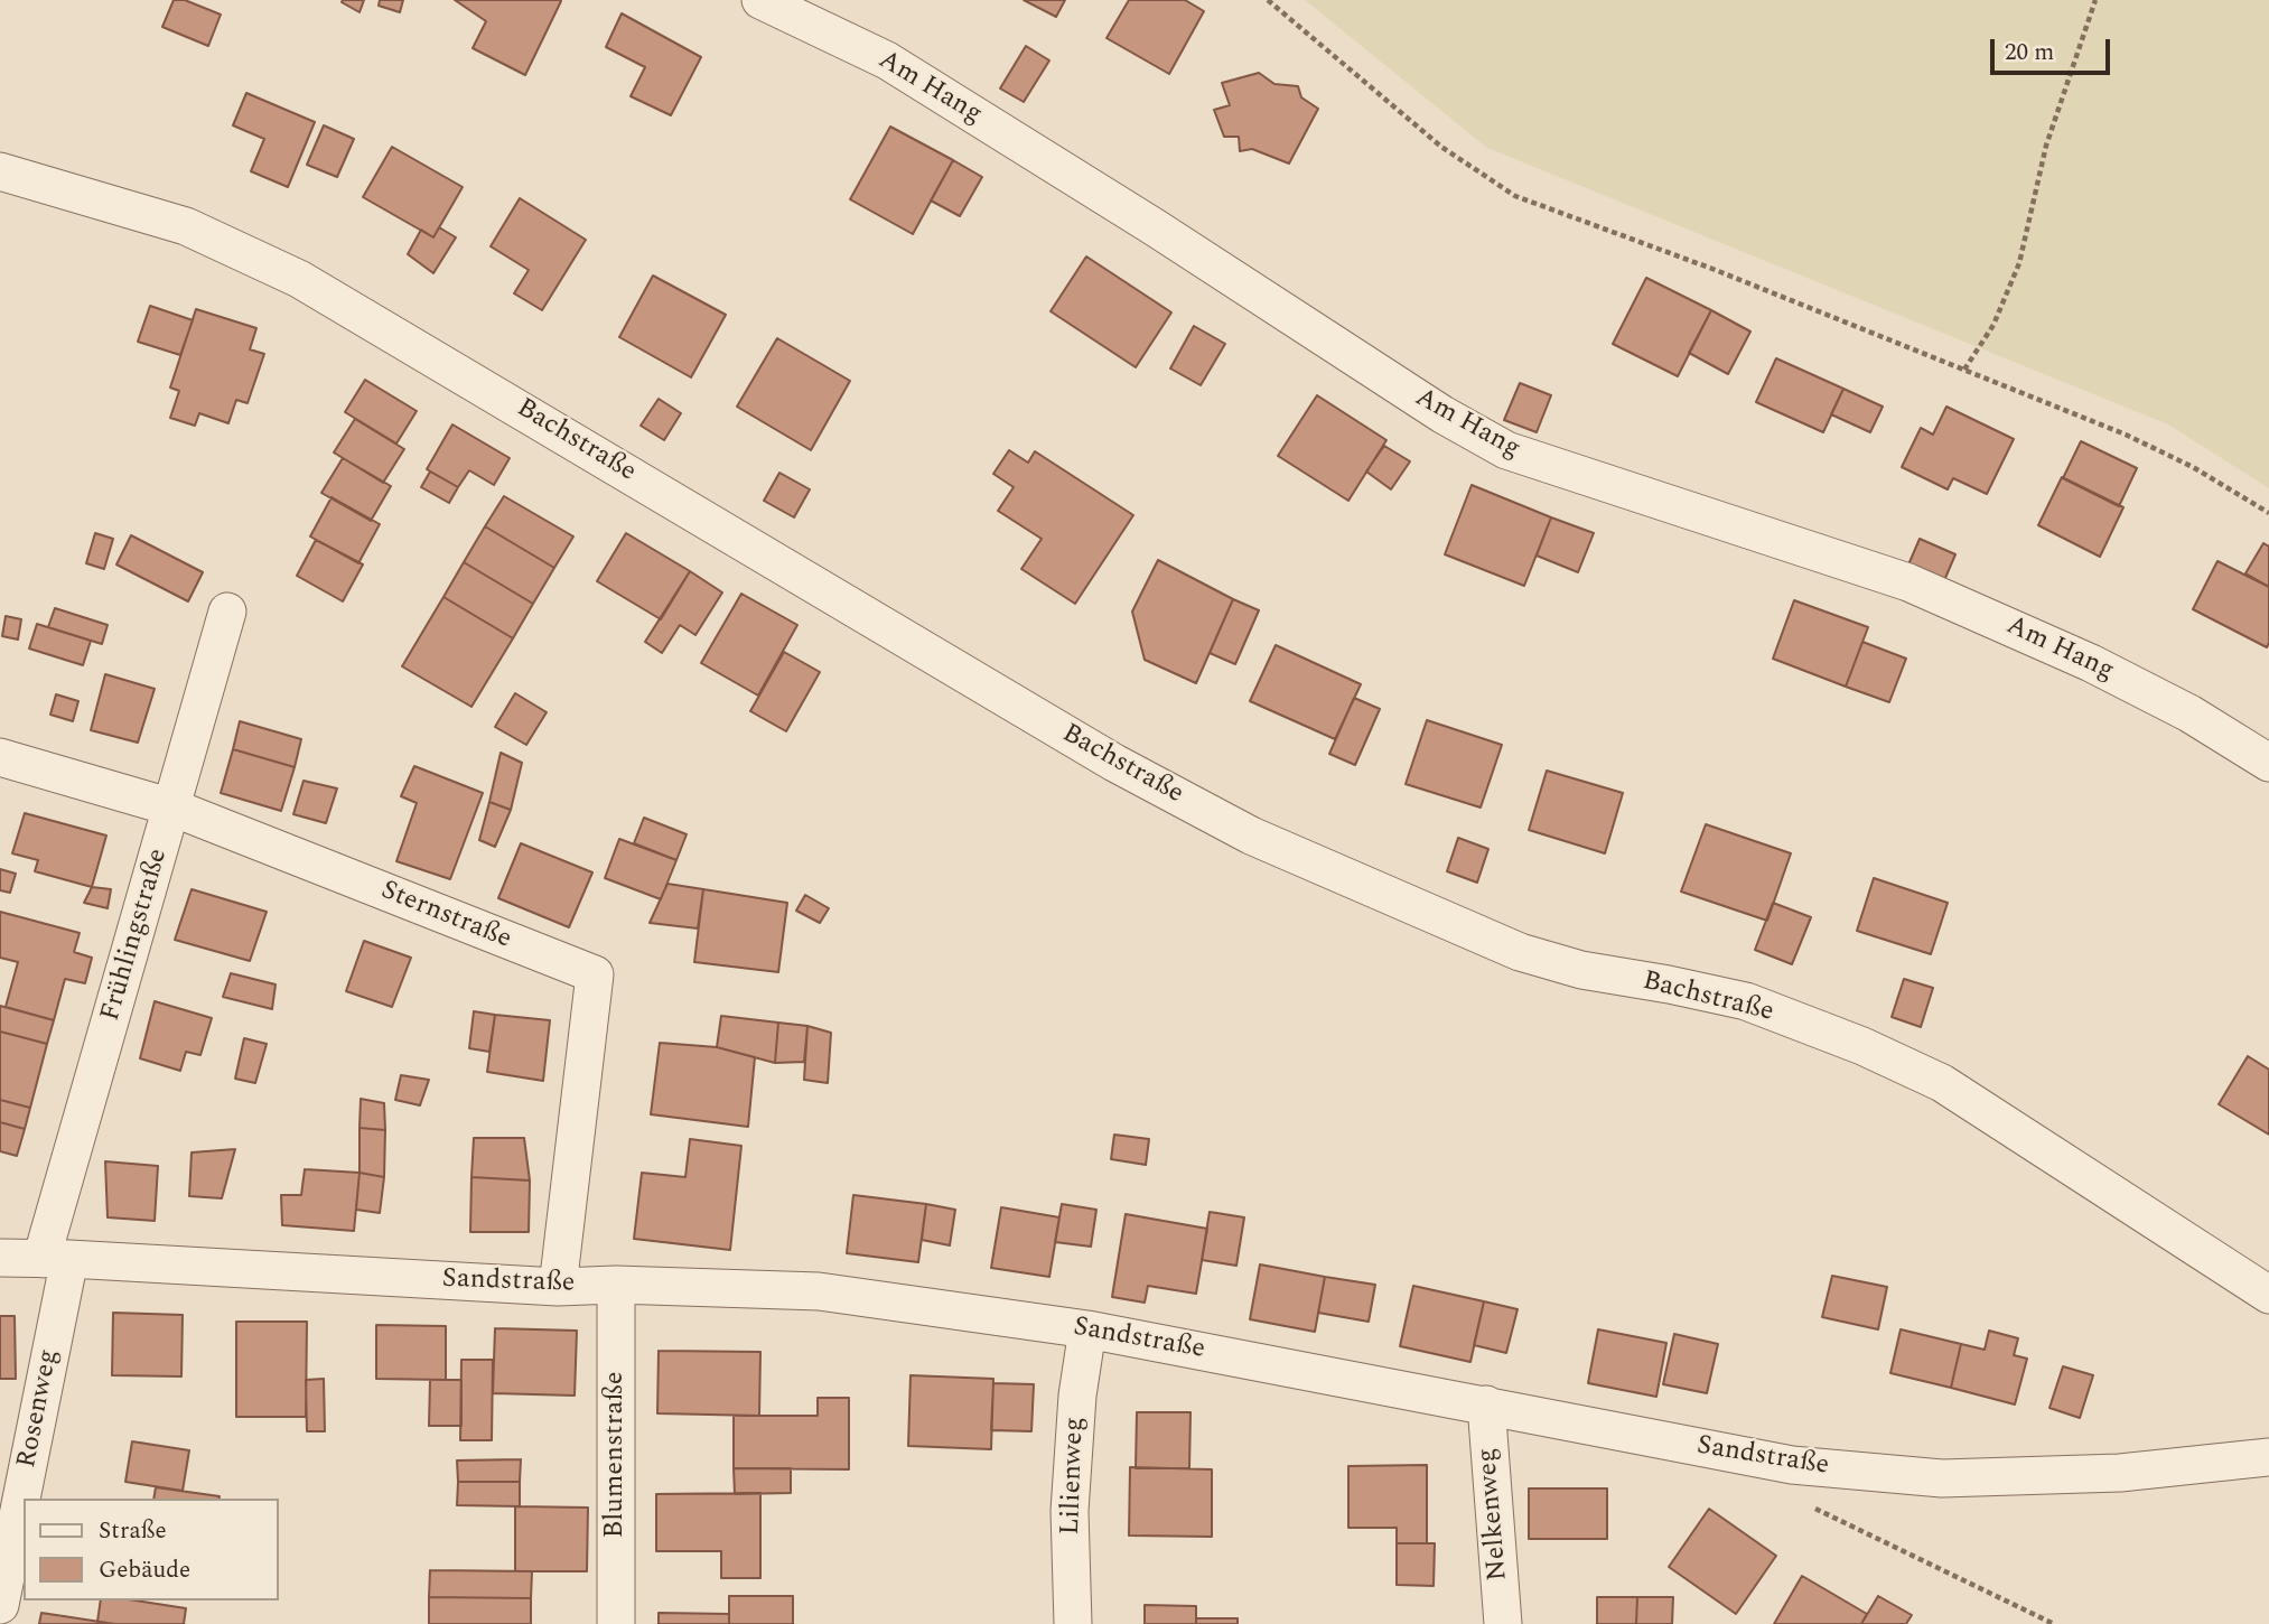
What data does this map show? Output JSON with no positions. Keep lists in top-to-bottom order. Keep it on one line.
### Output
{"streets":{"street":["Am Hang","Bachstraße","Sternstraße","Frühlingstraße","Sandstraße","Rosenweg","Blumenstraße","Lilienweg","Nelkenweg"]},"crossings":[["Sternstraße","Frühlingstraße"],["Sternstraße","Sandstraße"],["Frühlingstraße","Sandstraße"],["Frühlingstraße","Rosenweg"],["Sandstraße","Rosenweg"],["Sandstraße","Blumenstraße"],["Sandstraße","Lilienweg"],["Sandstraße","Nelkenweg"]],"legend":["Straße","Gebäude"],"scale_bar":"20 m"}
